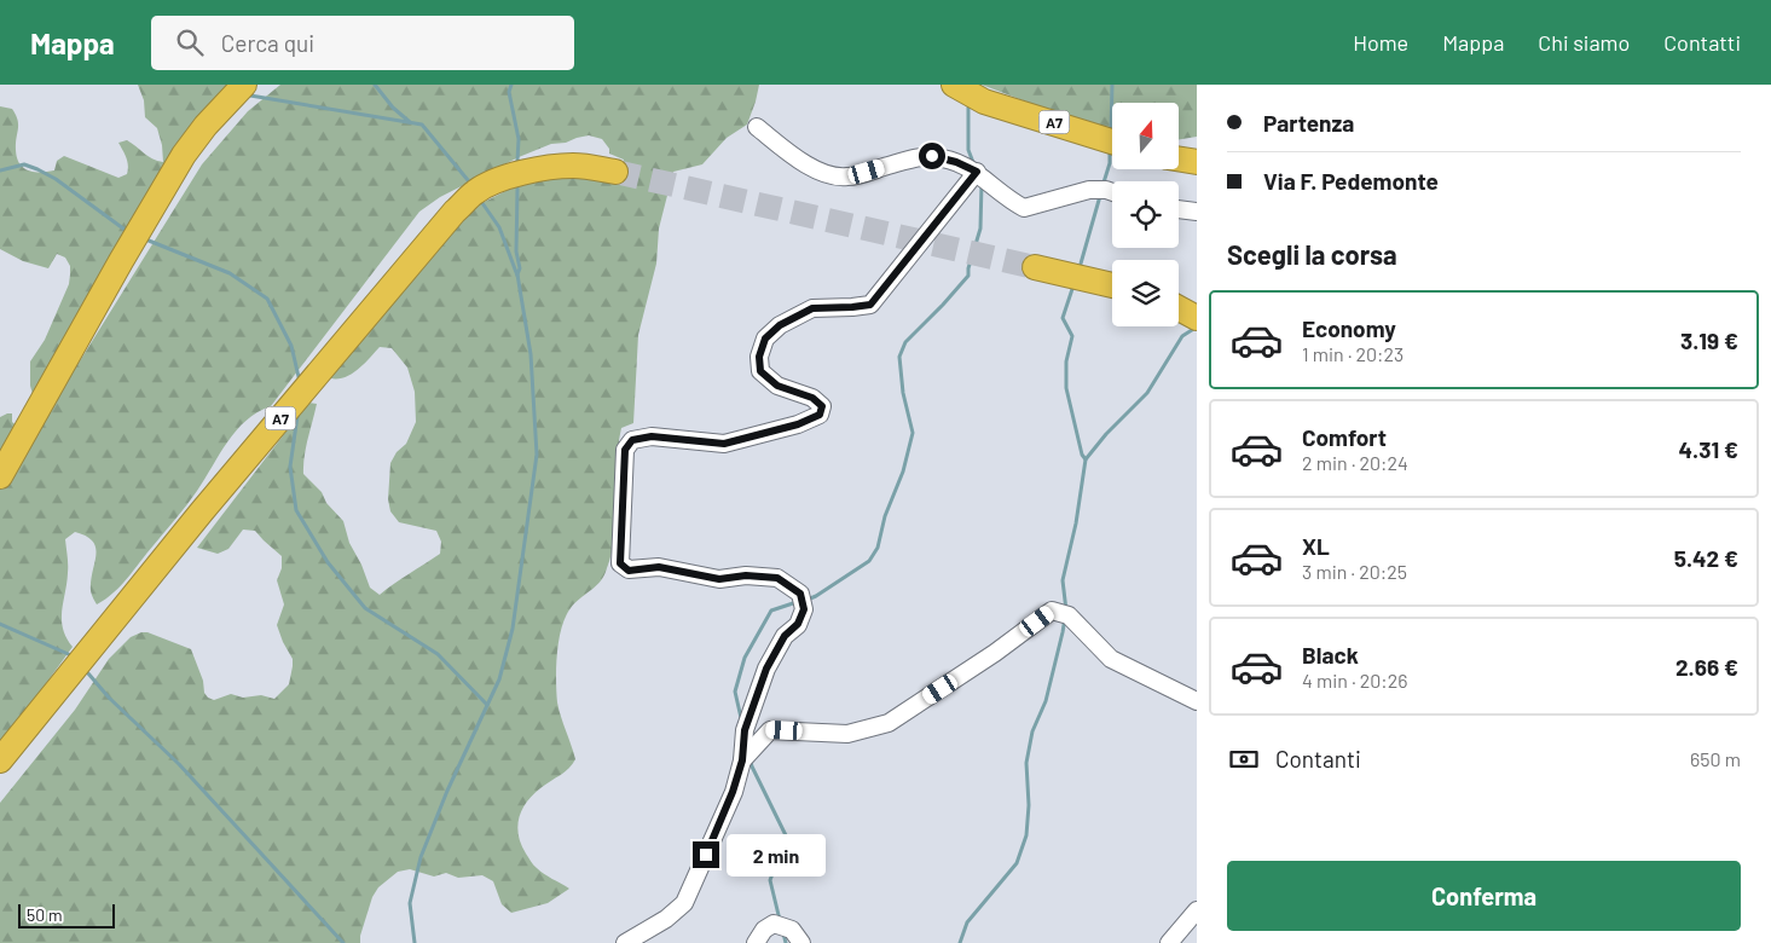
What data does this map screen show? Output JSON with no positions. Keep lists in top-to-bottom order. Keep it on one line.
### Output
{"streets":{"highway":["A7"]},"scale_bar":"50 m","north":"top","page":{"header":"Mappa","search":"Cerca qui","nav":["Home","Mappa","Chi siamo","Contatti"],"banner":["Partenza","Via F. Pedemonte"],"heading":"Scegli la corsa","list":[{"name":"Economy","note":"1 min · 20:23","value":"3.19 €"},{"name":"Comfort","note":"2 min · 20:24","value":"4.31 €"},{"name":"XL","note":"3 min · 20:25","value":"5.42 €"},{"name":"Black","note":"4 min · 20:26","value":"2.66 €"}],"pay":["Contanti","650 m"],"bubble":"2 min","buttons":"Conferma","scale":"50 m"}}
